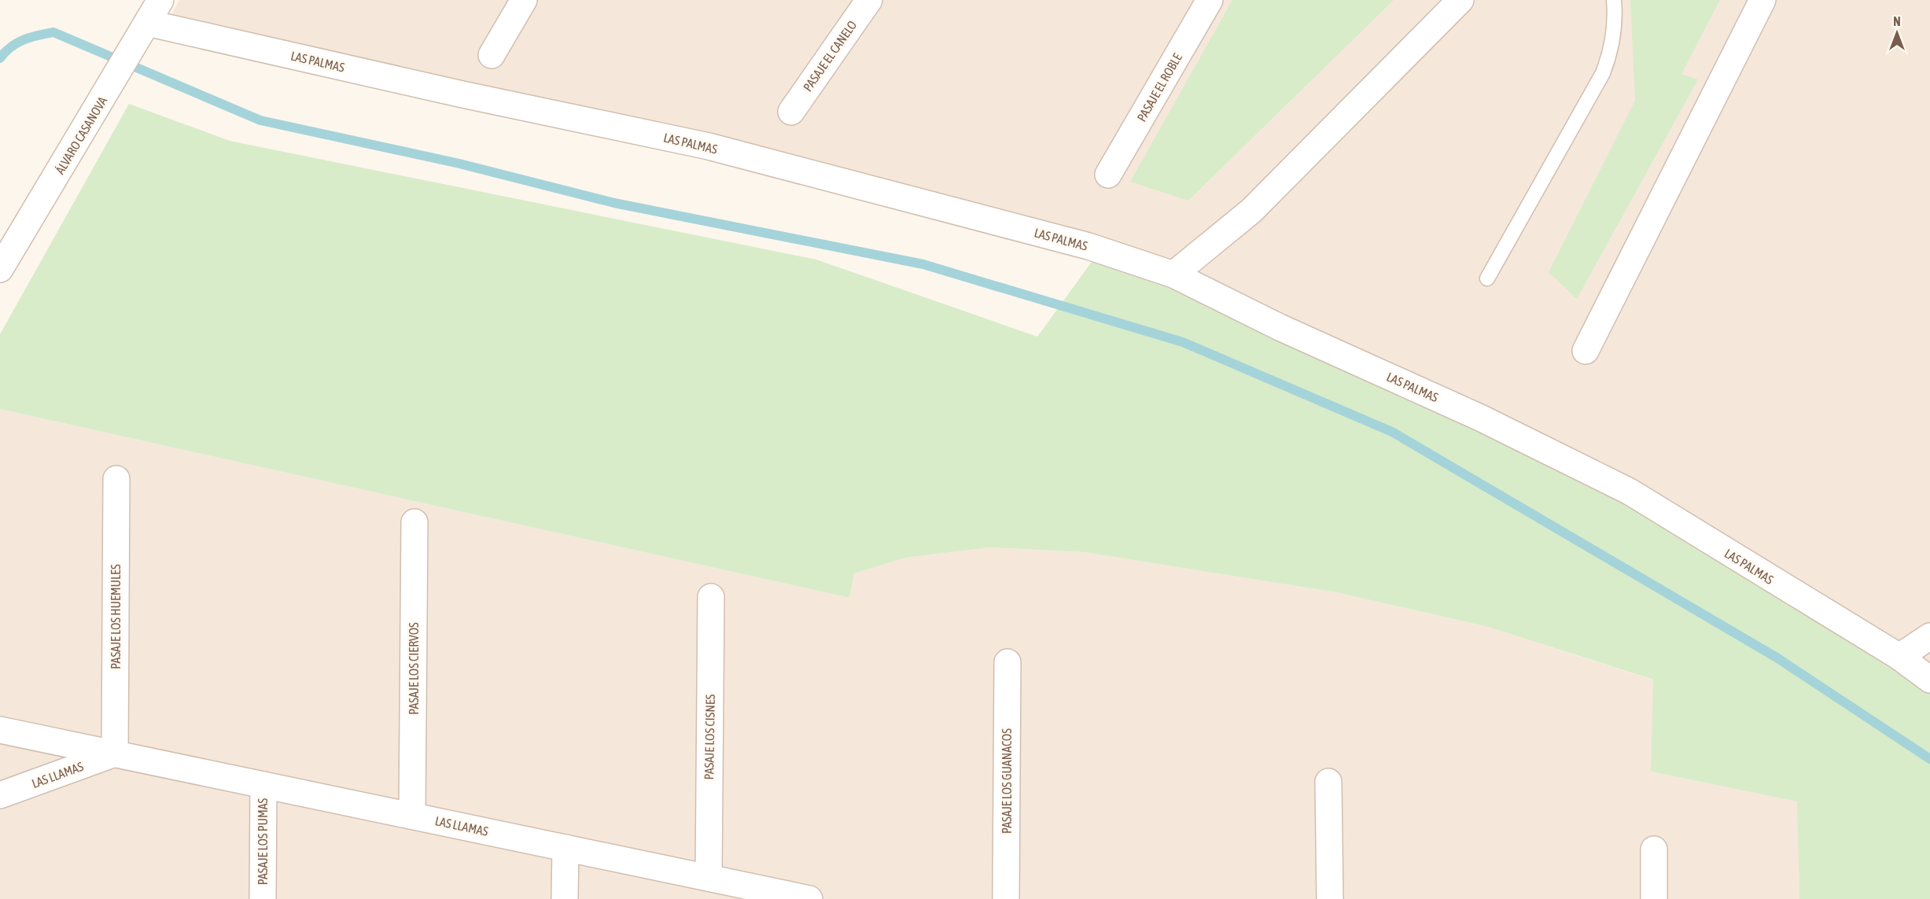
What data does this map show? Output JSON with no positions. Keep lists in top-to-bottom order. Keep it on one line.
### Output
{"streets":{"street":["PASAJE EL CANELO","LAS PALMAS","PASAJE EL ROBLE","ÁLVARO CASANOVA","PASAJE LOS HUEMULES","PASAJE LOS CIERVOS","PASAJE LOS CISNES","LAS LLAMAS","PASAJE LOS GUANACOS","PASAJE LOS PUMAS"]},"crossings":[["LAS PALMAS","ÁLVARO CASANOVA"],["PASAJE LOS HUEMULES","LAS LLAMAS"],["PASAJE LOS CIERVOS","LAS LLAMAS"],["PASAJE LOS CISNES","LAS LLAMAS"],["LAS LLAMAS","PASAJE LOS PUMAS"]],"north":"top"}
